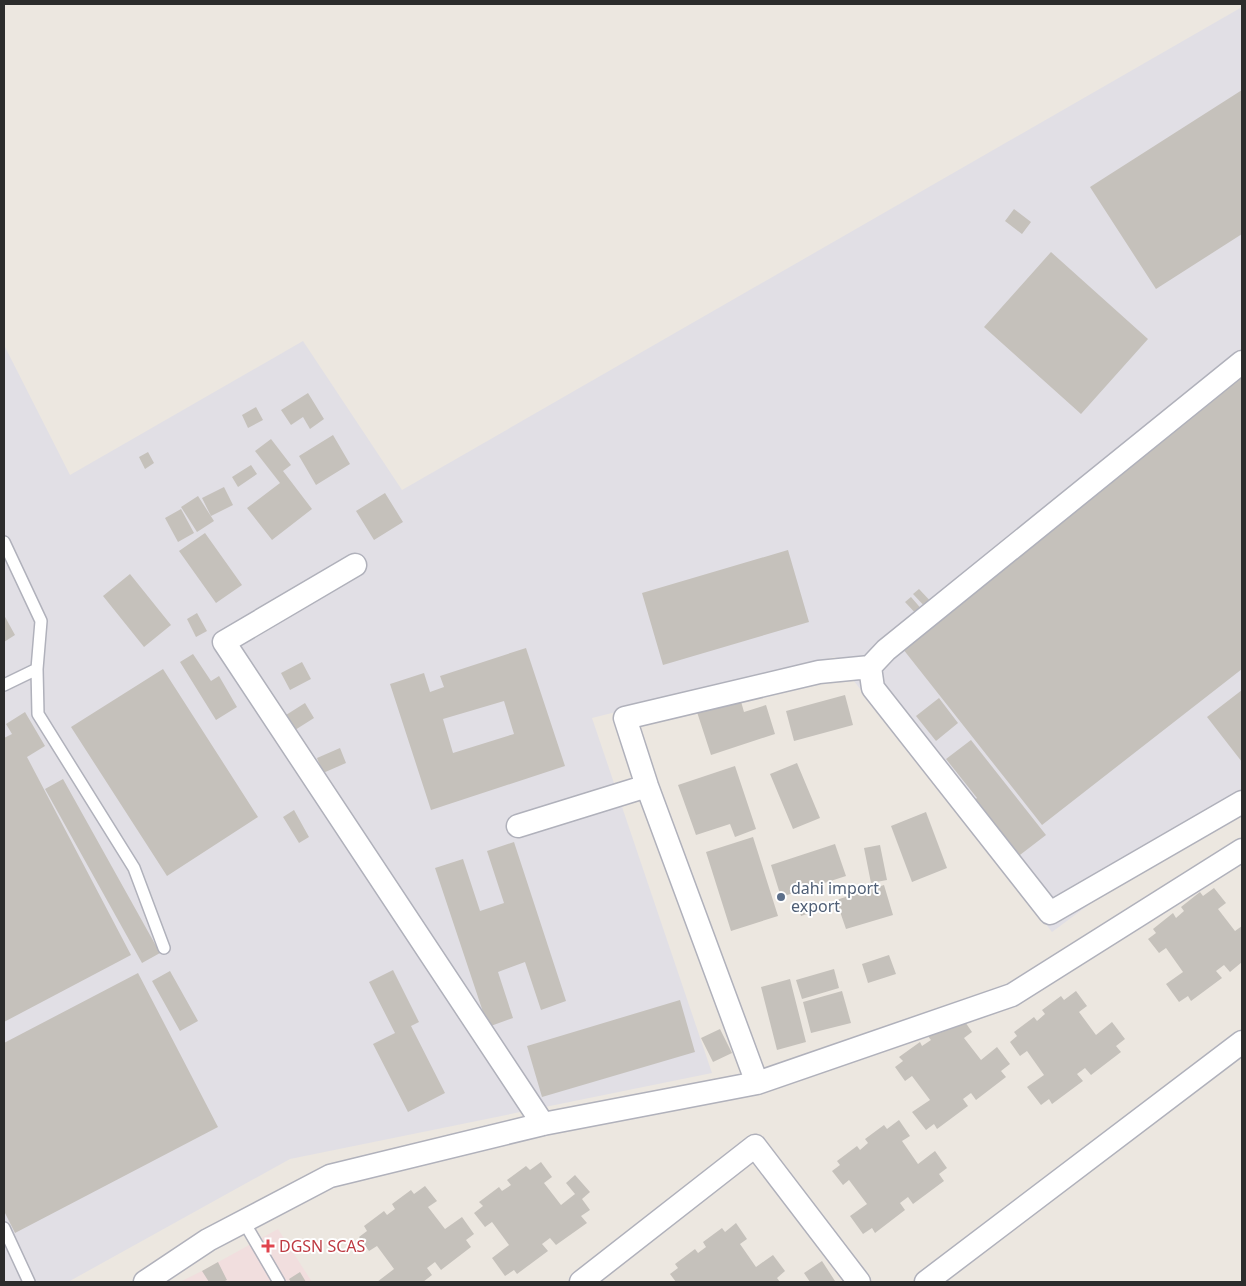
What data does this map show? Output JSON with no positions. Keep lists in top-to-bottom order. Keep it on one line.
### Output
{"places":{"other":["dahi import export"],"health":["DGSN SCAS"]}}
